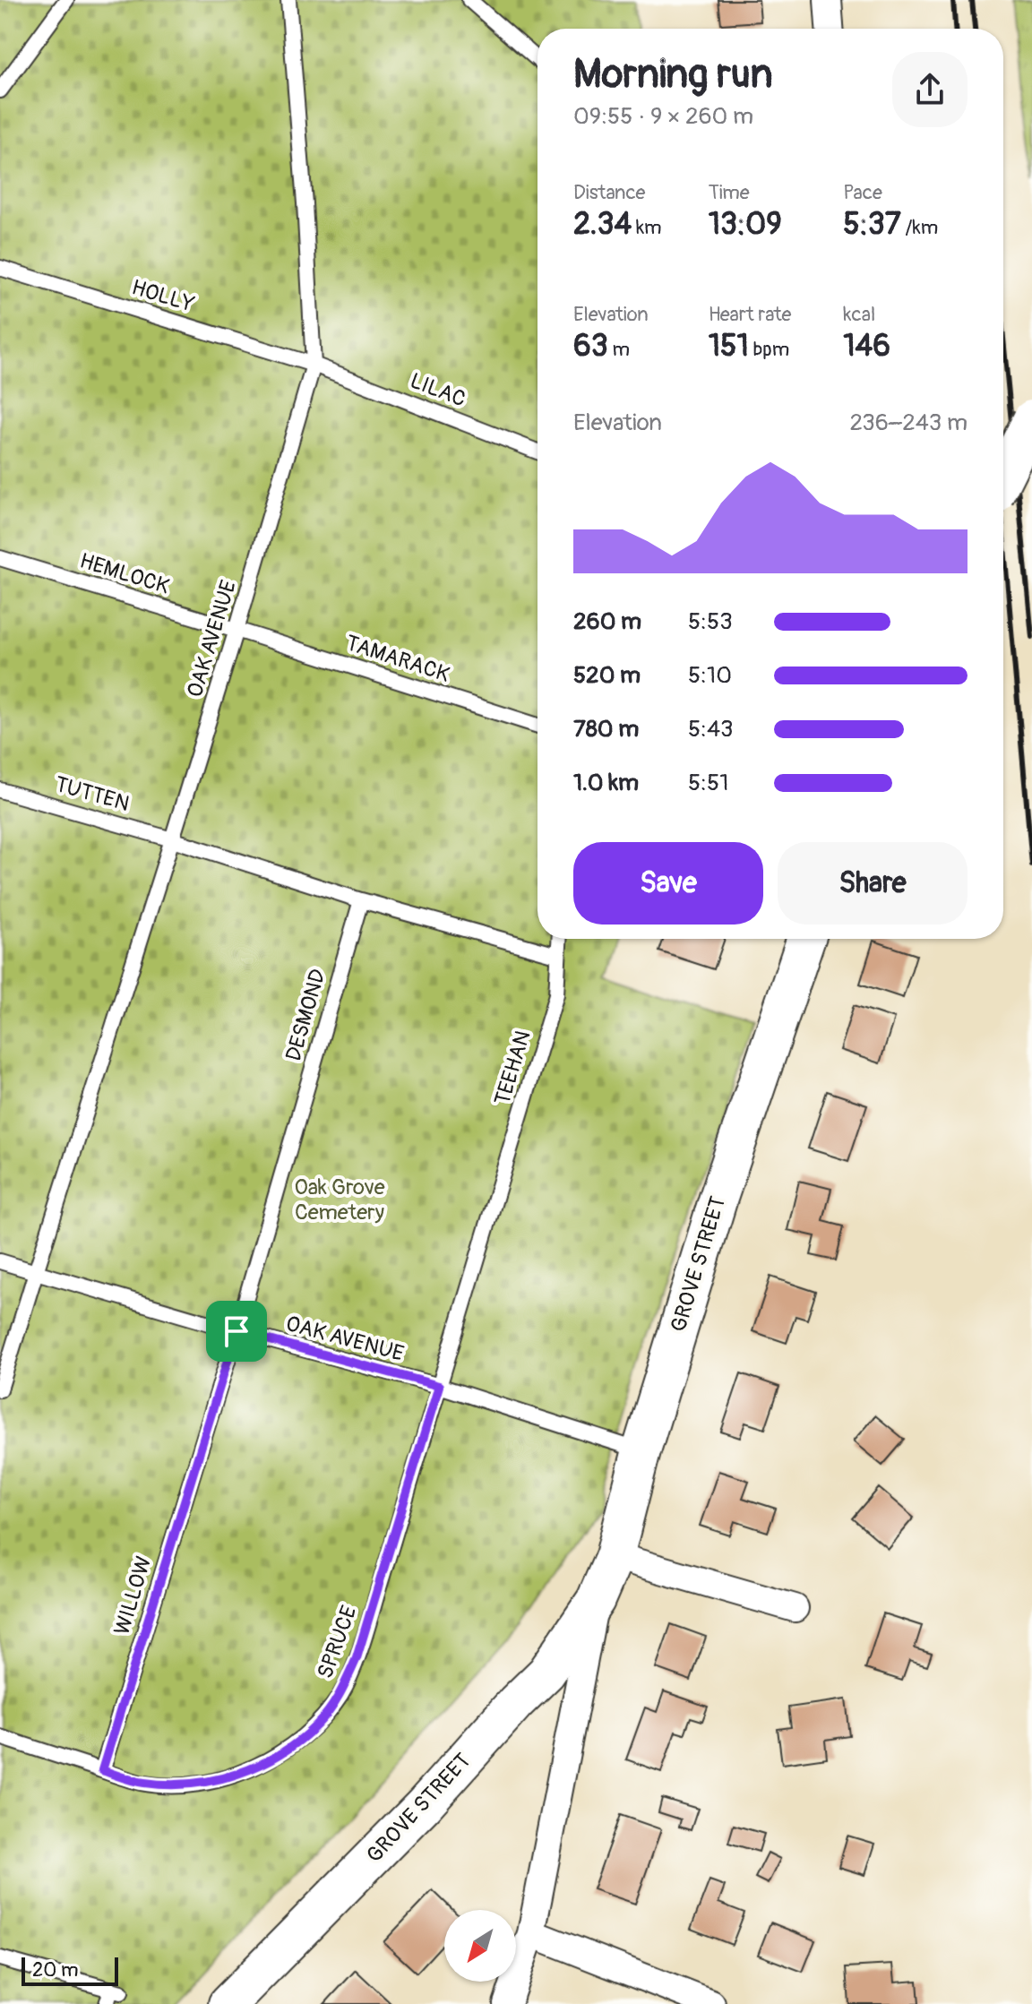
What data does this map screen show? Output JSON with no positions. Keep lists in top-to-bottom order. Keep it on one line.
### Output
{"streets":{"street":["GROVE STREET"],"lane":["HOLLY","LILAC","HEMLOCK","OAK AVENUE","TAMARACK","TUTTEN","DESMOND","TEEHAN","WILLOW","SPRUCE"]},"crossings":[["HOLLY","LILAC"],["HOLLY","OAK AVENUE"],["LILAC","OAK AVENUE"],["HEMLOCK","OAK AVENUE"],["HEMLOCK","TAMARACK"],["OAK AVENUE","TAMARACK"],["OAK AVENUE","TUTTEN"],["OAK AVENUE","DESMOND"],["OAK AVENUE","TEEHAN"],["OAK AVENUE","GROVE STREET"],["OAK AVENUE","WILLOW"],["OAK AVENUE","SPRUCE"],["DESMOND","WILLOW"],["TEEHAN","SPRUCE"],["WILLOW","SPRUCE"]],"parks":["Oak Grove Cemetery"],"scale_bar":"20 m","north":"bottom left","page":{"heading":["Morning run","09:55 · 9 × 260 m"],"stats":[["Distance","2.34 km"],["Time","13:09"],["Pace","5:37 /km"],["Elevation","63 m"],["Heart rate","151 bpm"],["kcal","146"]],"chart":["Elevation","236–243 m"],"list":[{"name":"260 m","note":"5:53"},{"name":"520 m","note":"5:10"},{"name":"780 m","note":"5:43"},{"name":"1.0 km","note":"5:51"}],"buttons":["Save","Share"],"scale":"20 m"}}
